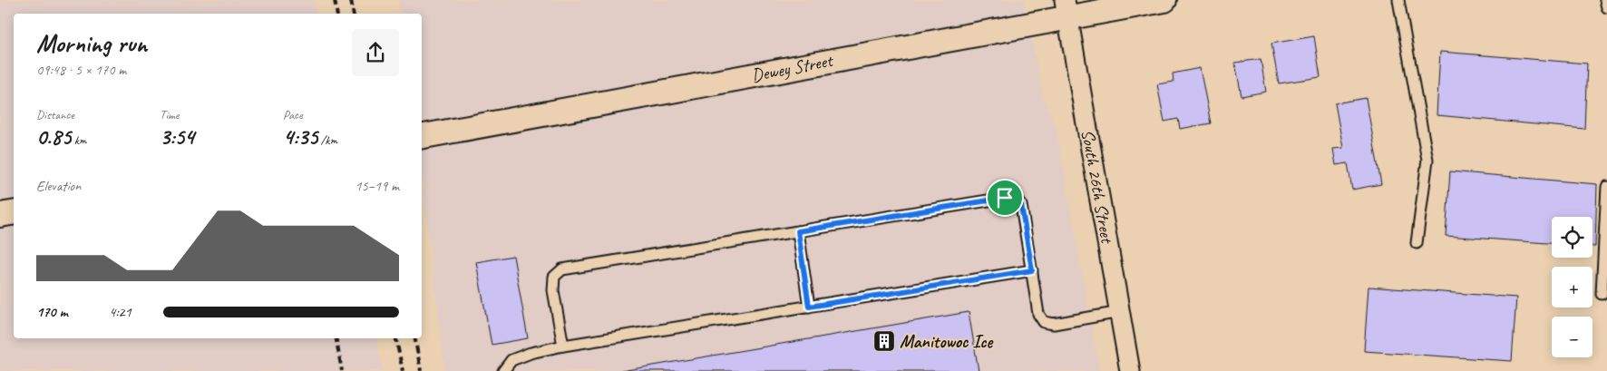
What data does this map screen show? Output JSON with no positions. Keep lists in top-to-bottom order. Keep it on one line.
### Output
{"streets":{"street":["Dewey Street","South 26th Street"]},"crossings":[["Dewey Street","South 26th Street"]],"places":{"building":["Manitowoc Ice"]},"page":{"heading":["Morning run","09:48 · 5 × 170 m"],"stats":[["Distance","0.85 km"],["Time","3:54"],["Pace","4:35 /km"]],"chart":["Elevation","15–19 m"],"map_buttons":["+","−"],"list":[{"name":"170 m","note":"4:21"}]}}
